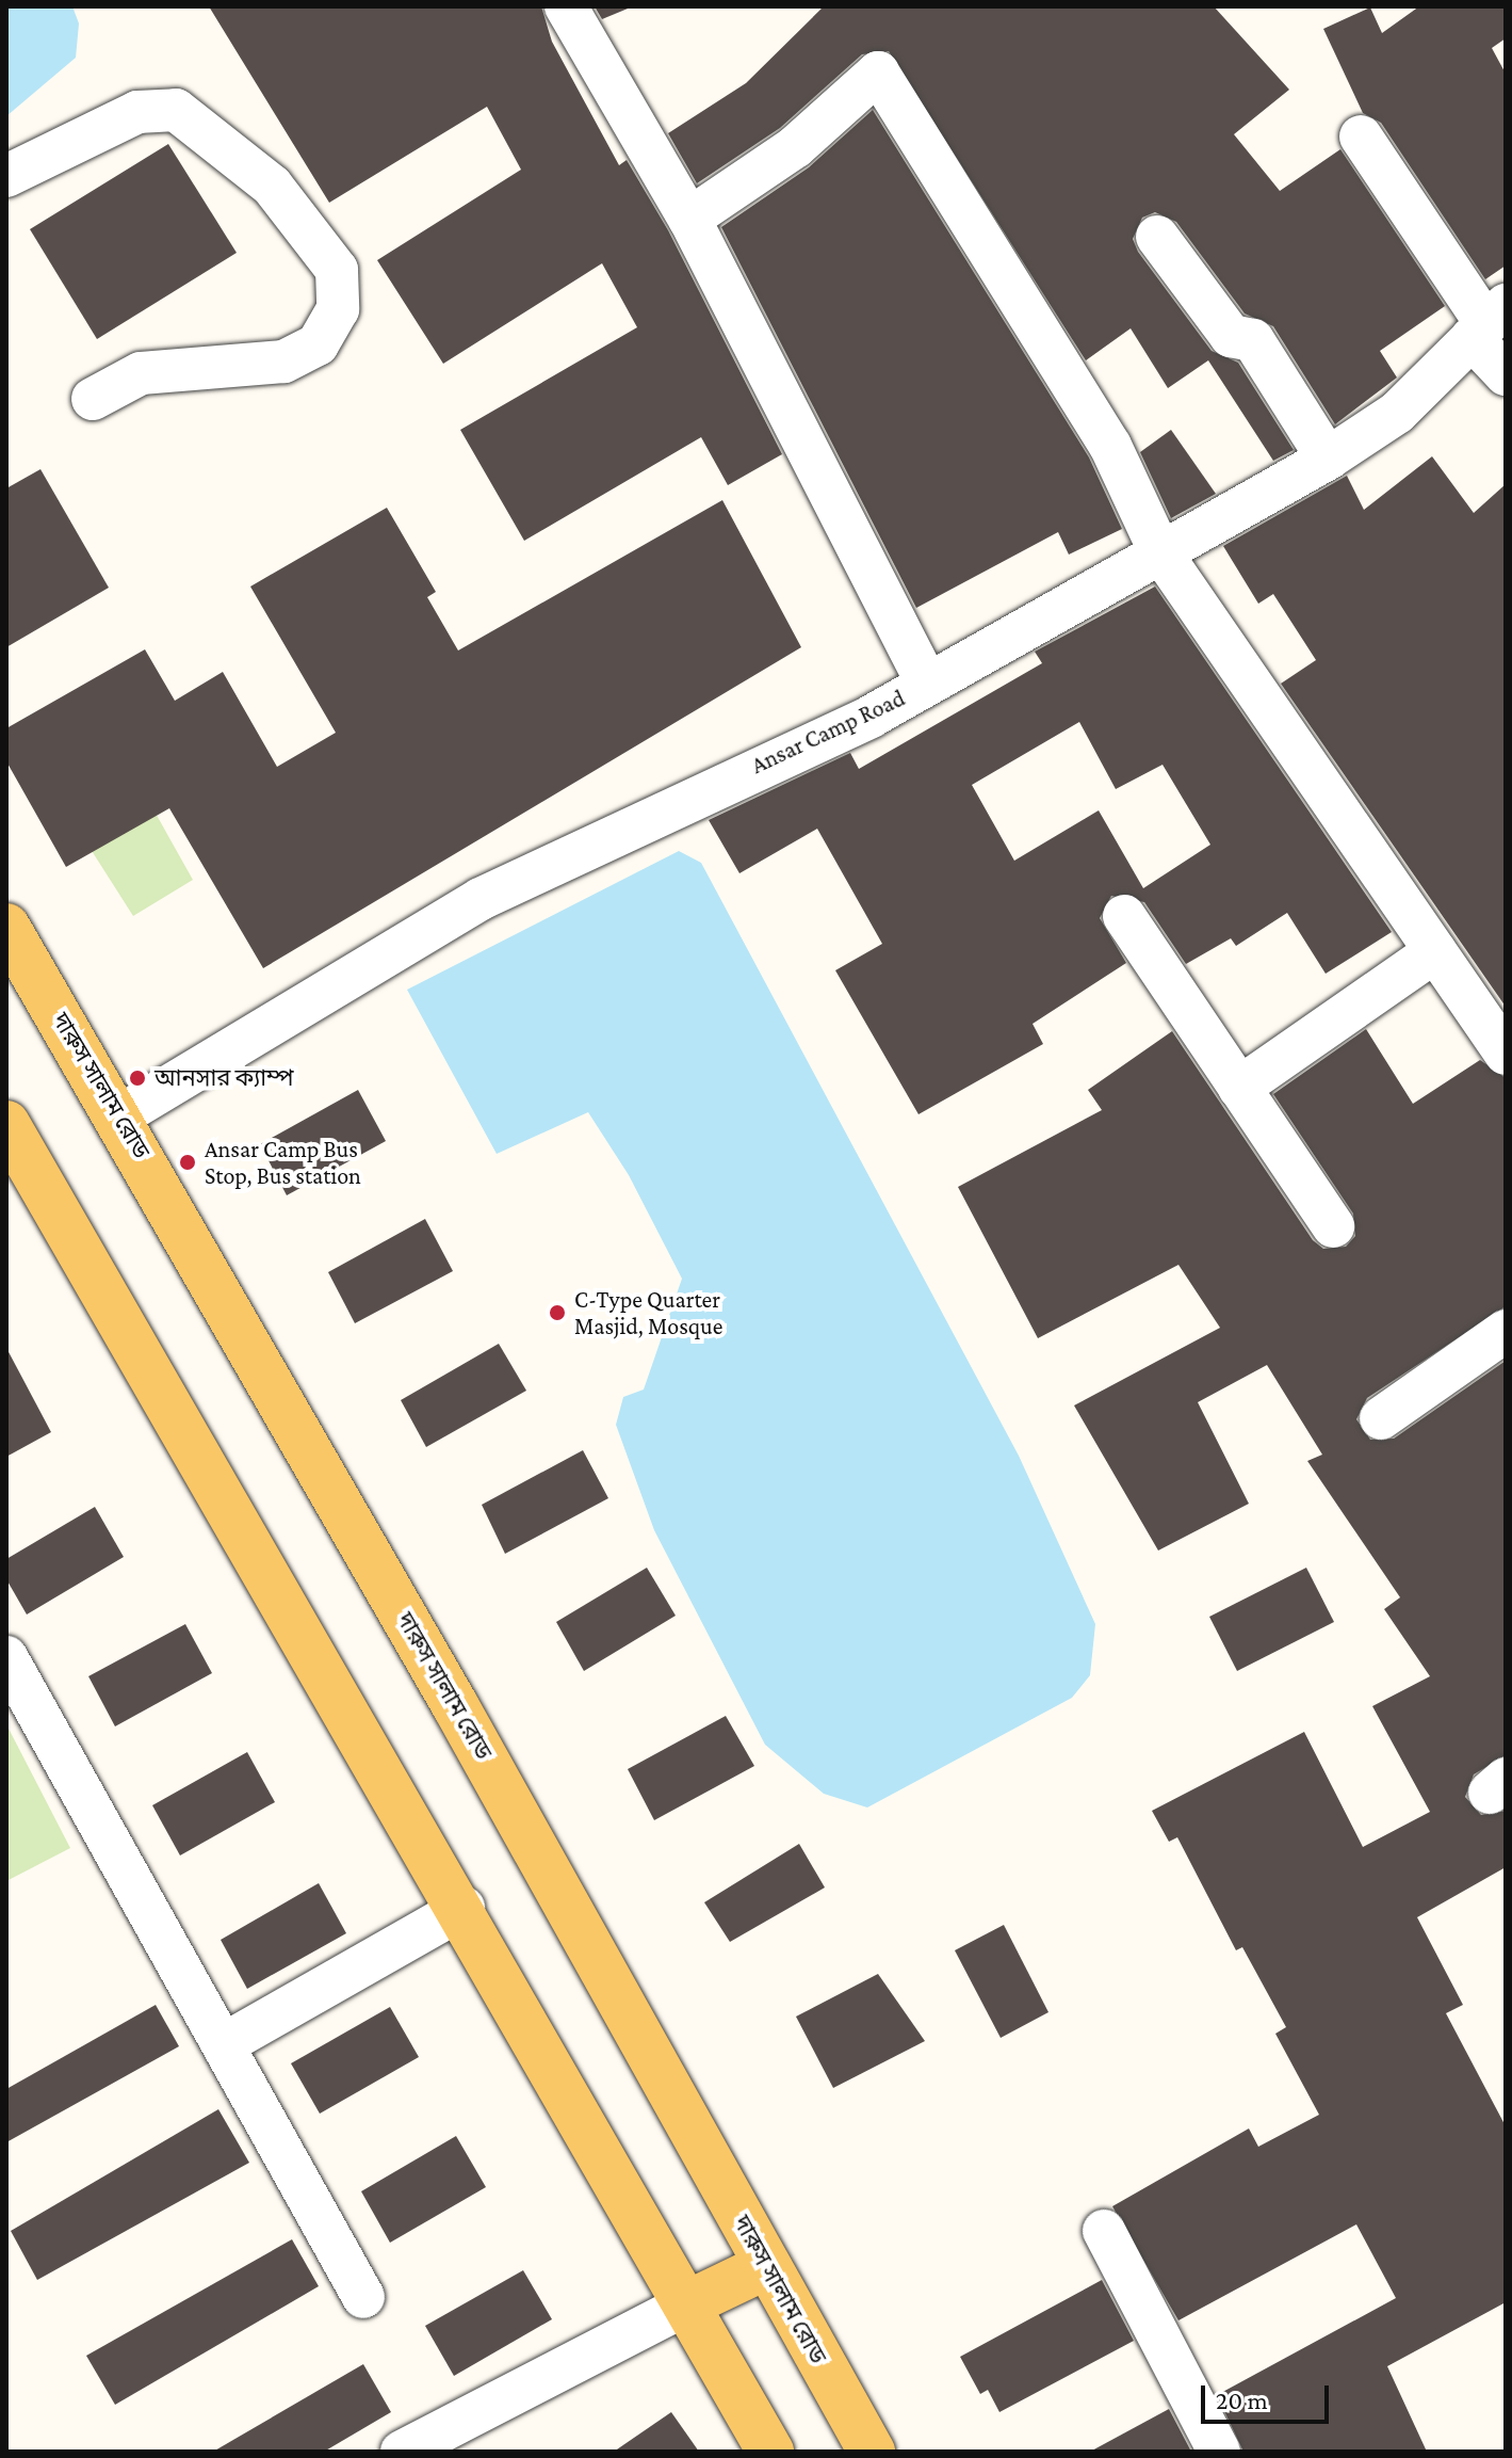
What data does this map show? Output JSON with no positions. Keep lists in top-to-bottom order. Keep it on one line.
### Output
{"streets":{"main road":["দারুস সালাম রোড"],"street":["Ansar Camp Road"]},"crossings":[["Ansar Camp Road","দারুস সালাম রোড"]],"places":["আনসার ক্যাম্প","Ansar Camp Bus Stop, Bus station","C-Type Quarter Masjid, Mosque"],"scale_bar":"20 m"}
